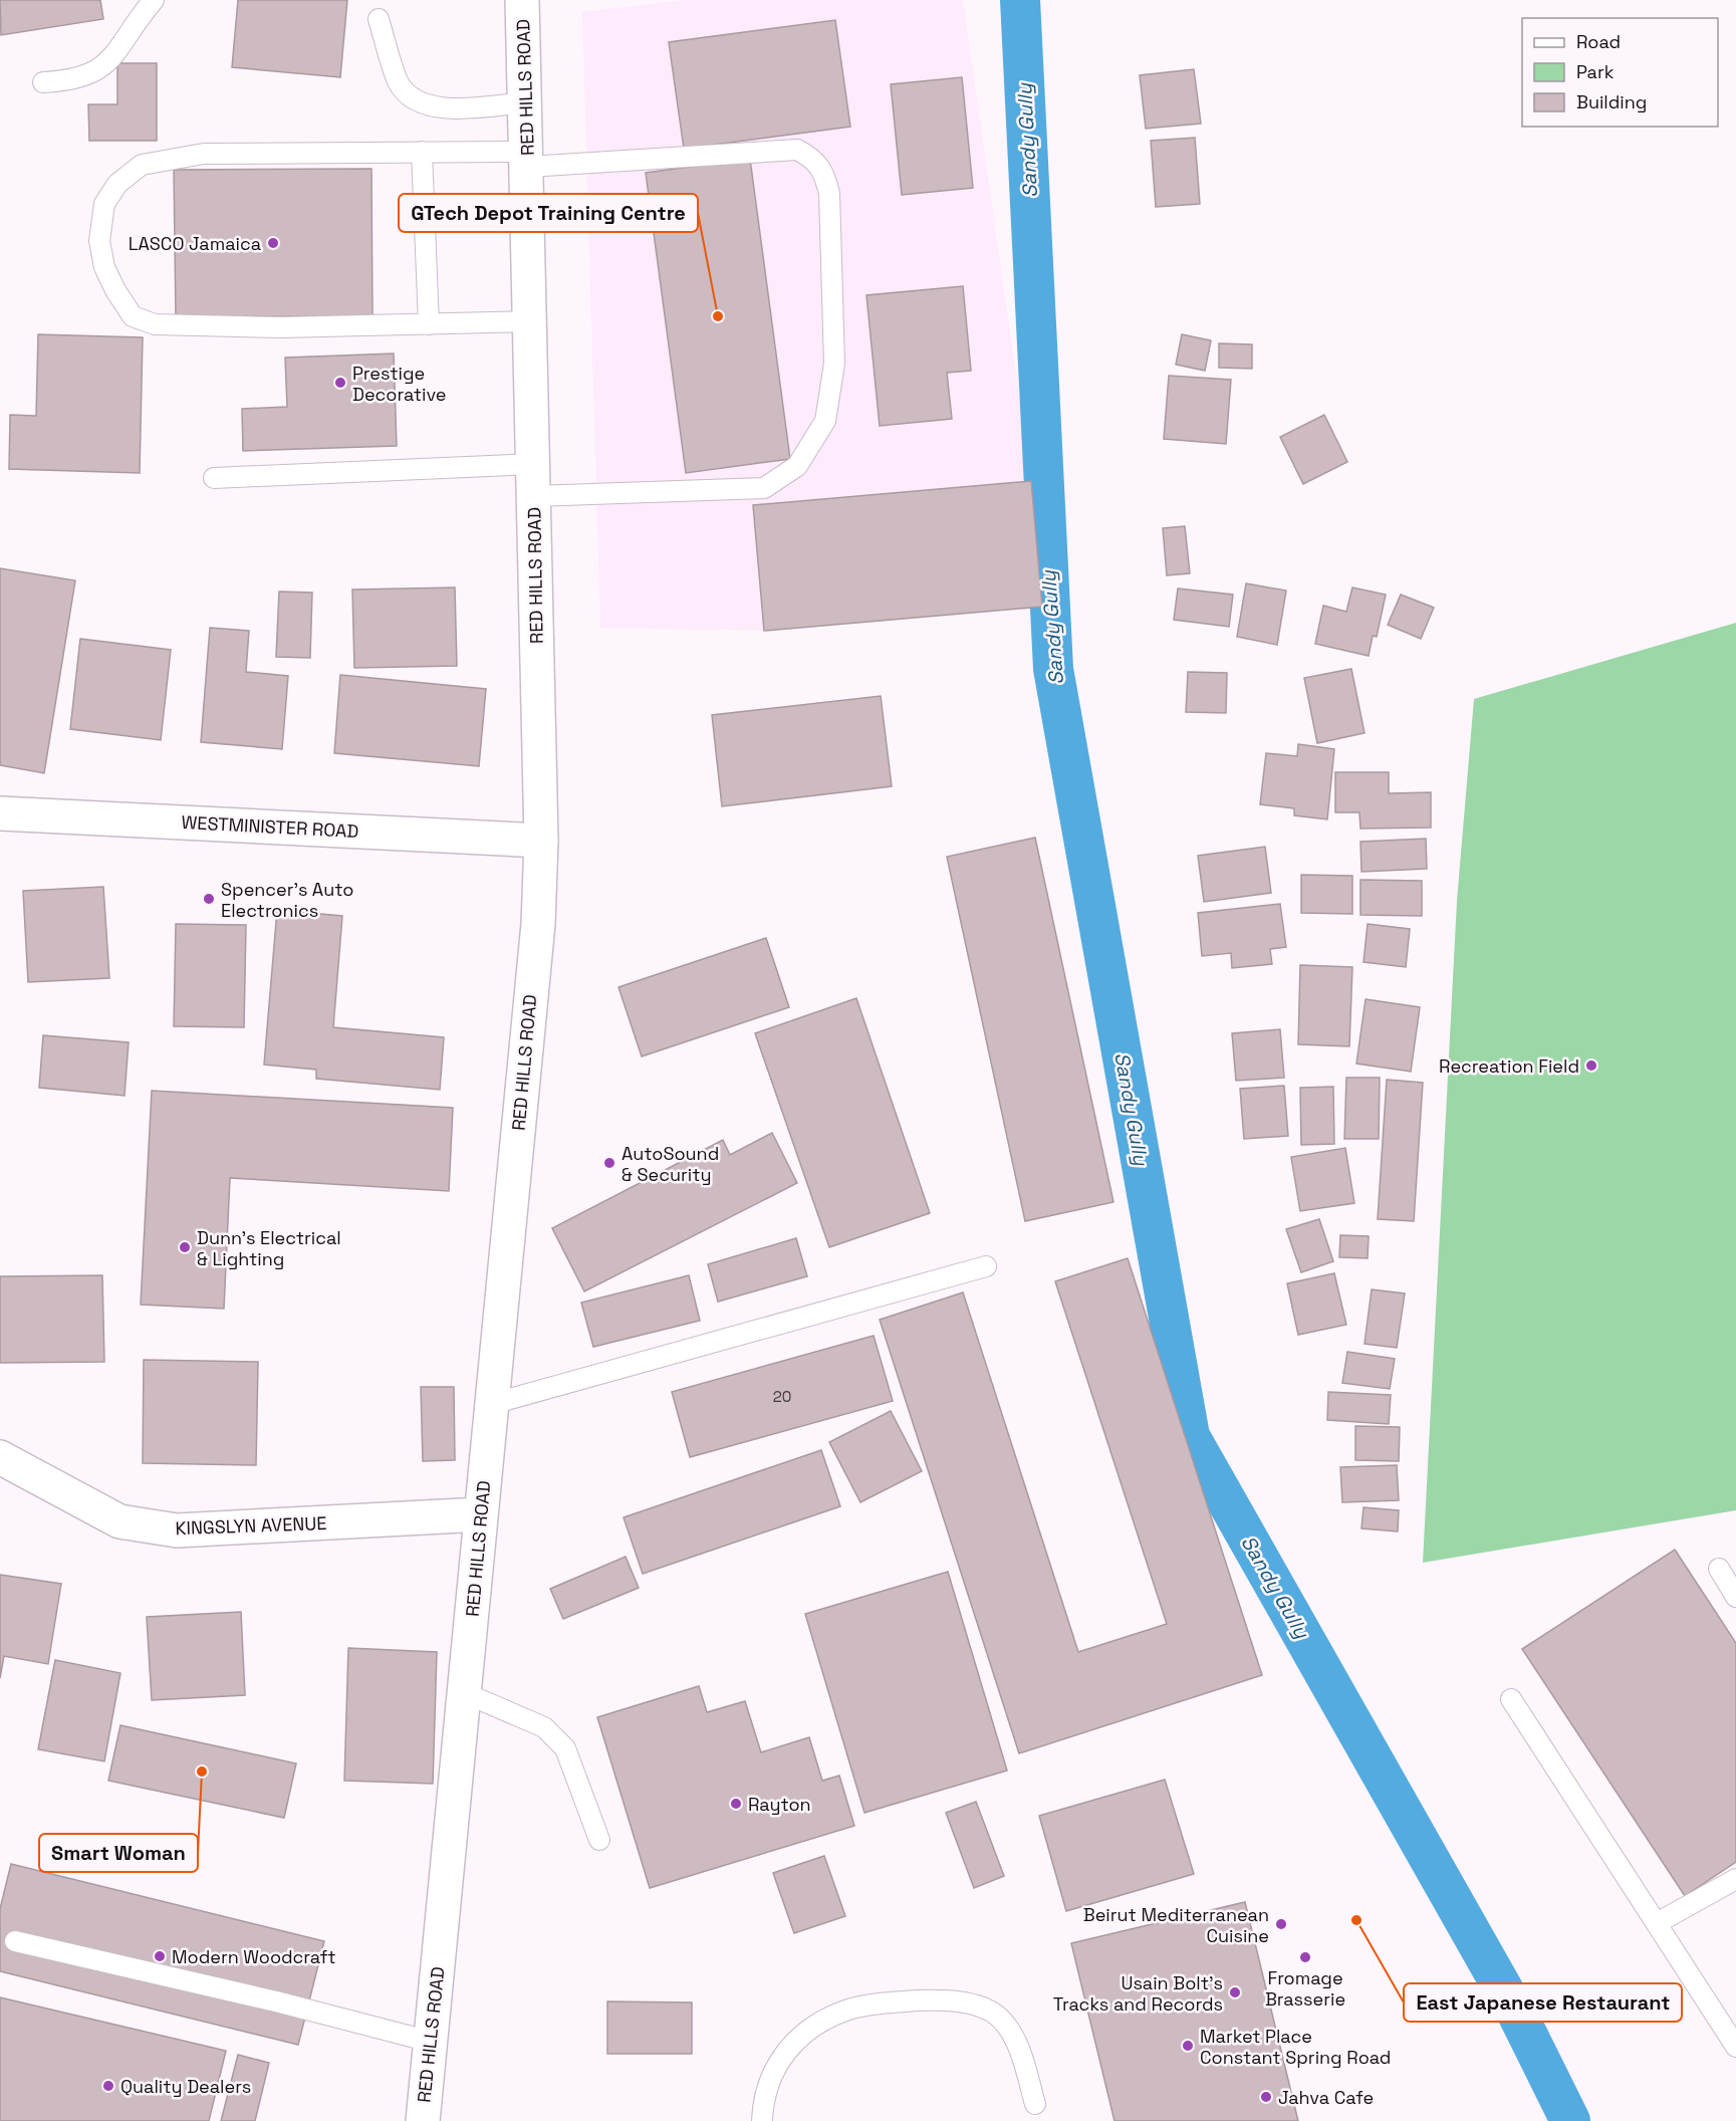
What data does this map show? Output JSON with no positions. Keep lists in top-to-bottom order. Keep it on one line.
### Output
{"streets":{"main road":["RED HILLS ROAD","WESTMINISTER ROAD","KINGSLYN AVENUE"]},"crossings":[["RED HILLS ROAD","WESTMINISTER ROAD"],["RED HILLS ROAD","KINGSLYN AVENUE"]],"water":["Sandy Gully"],"places":["LASCO Jamaica","GTech Depot Training Centre","Prestige Decorative","Spencer's Auto Electronics","Recreation Field","AutoSound & Security","Dunn's Electrical & Lighting","Smart Woman","Rayton","East Japanese Restaurant","Beirut Mediterranean Cuisine","Modern Woodcraft","Fromage Brasserie","Usain Bolt's Tracks and Records","Market Place Constant Spring Road","Quality Dealers","Jahva Cafe"],"house_numbers":["20"],"legend":["Road","Park","Building"]}
